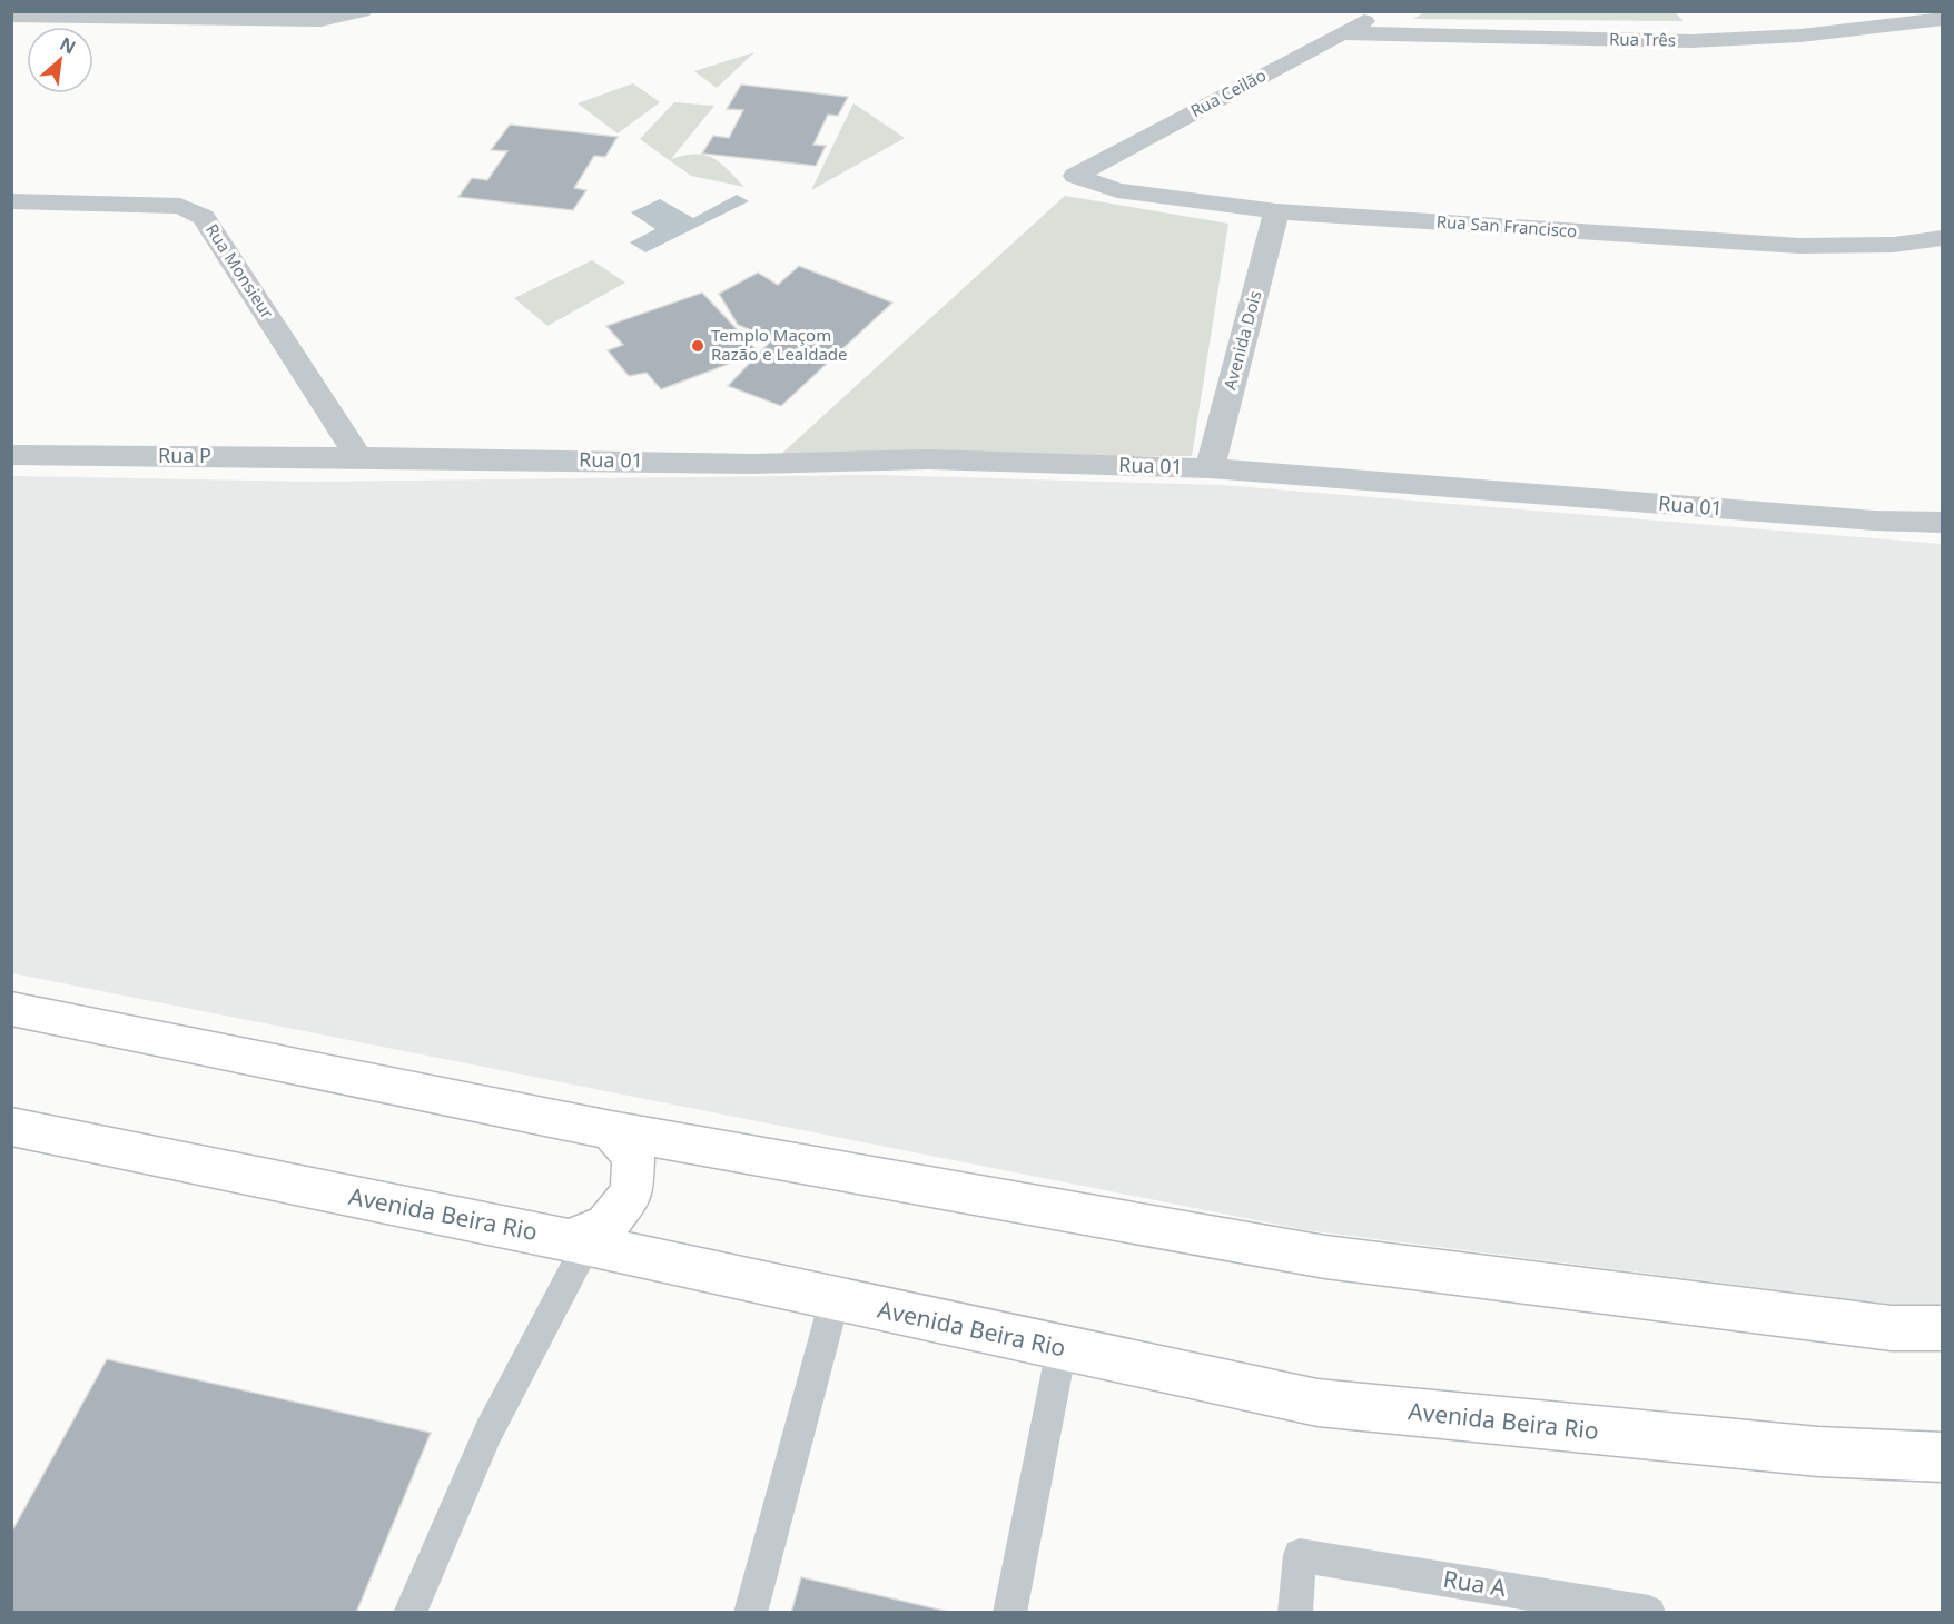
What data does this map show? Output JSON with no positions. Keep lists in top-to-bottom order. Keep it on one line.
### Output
{"streets":{"main road":["Avenida Beira Rio"],"street":["Rua Três","Rua Ceilão","Rua San Francisco","Rua Monsieur","Avenida Dois","Rua P","Rua 01"],"lane":["Rua A"]},"crossings":[["Rua Três","Rua Ceilão"],["Rua Ceilão","Rua San Francisco"],["Rua San Francisco","Avenida Dois"],["Rua Monsieur","Rua P"],["Rua Monsieur","Rua 01"],["Avenida Dois","Rua 01"],["Rua P","Rua 01"]],"places":["Templo Maçom Razão e Lealdade"],"north":"top right"}
